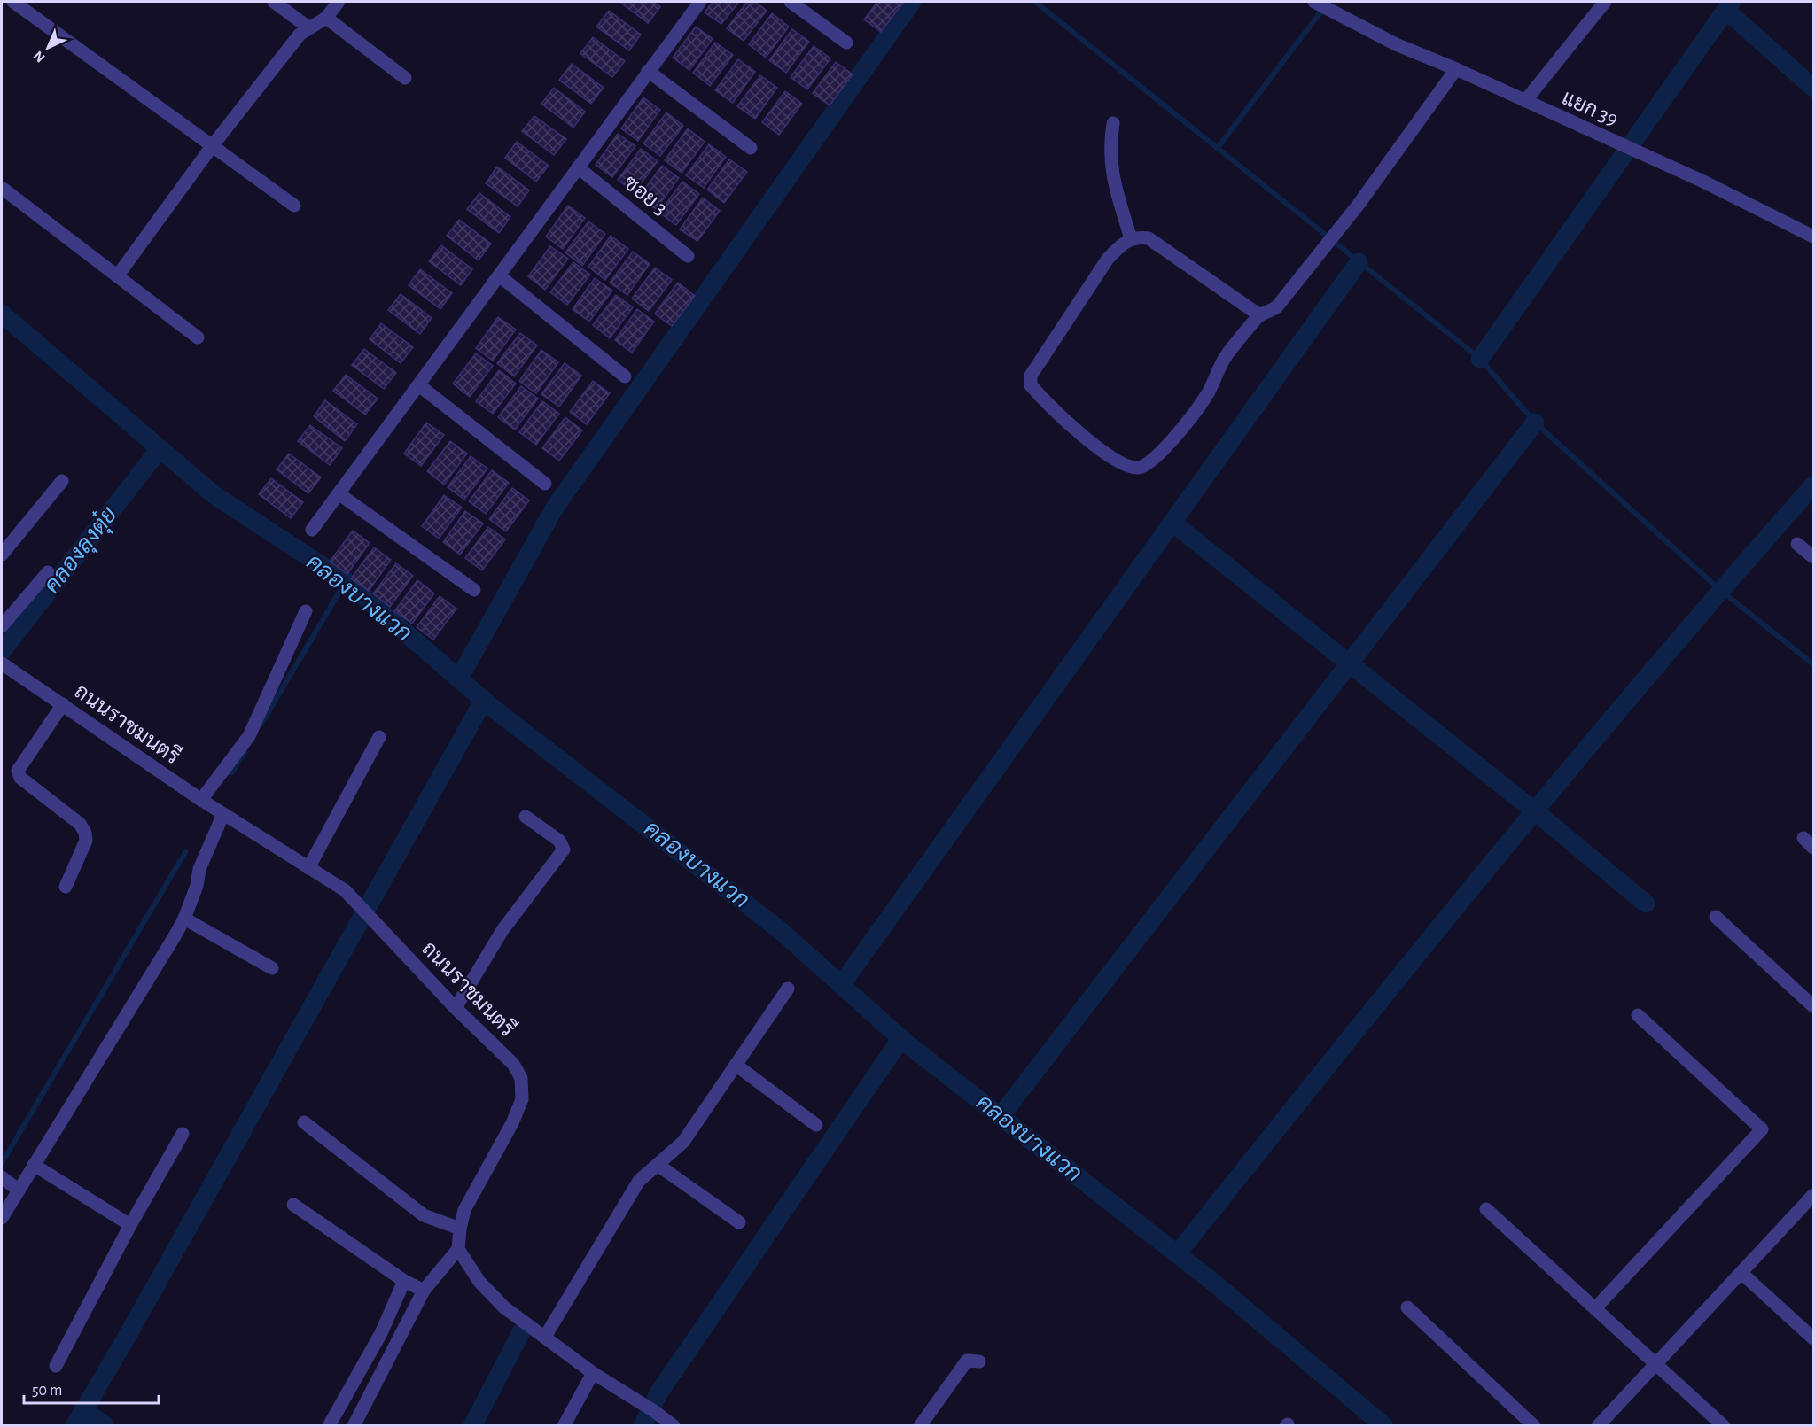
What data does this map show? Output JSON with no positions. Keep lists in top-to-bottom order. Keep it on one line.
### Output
{"streets":{"street":["แยก 39","ซอย 3","ถนนราชมนตรี"]},"water":["คลองลุงตุ๋ย","คลองบางแวก"],"scale_bar":"50 m","north":"bottom left"}
